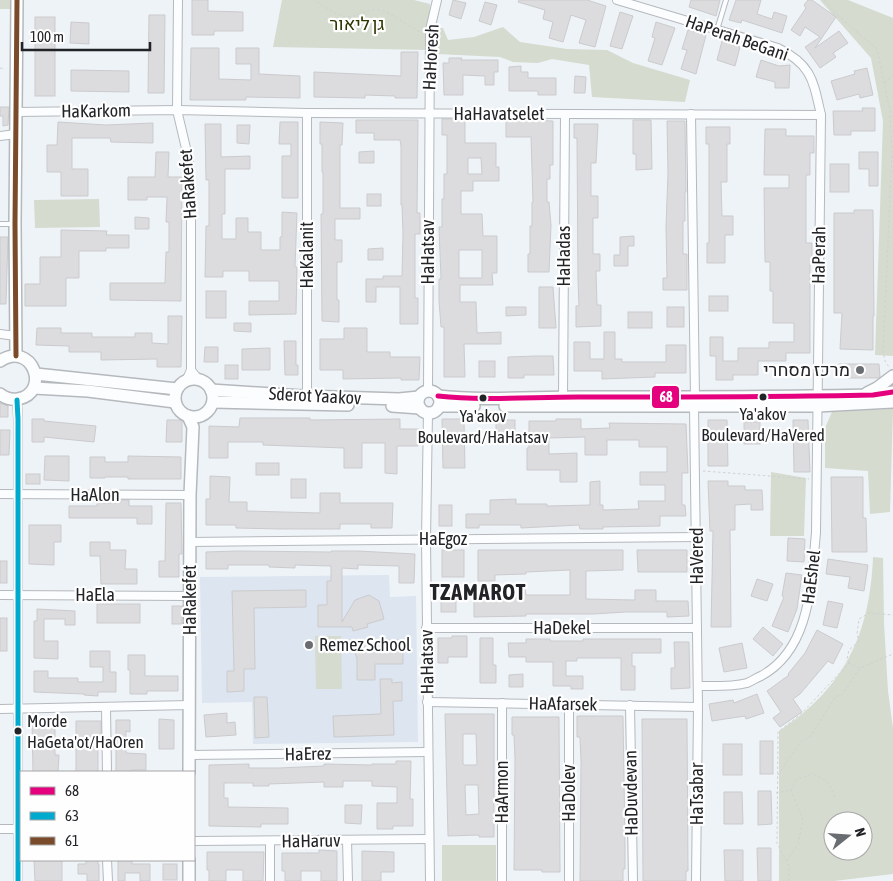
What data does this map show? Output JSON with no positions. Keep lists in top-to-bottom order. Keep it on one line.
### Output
{"streets":{"street":["HaPerah BeGani","HaHoresh","HaKarkom","HaHavatselet","HaRakefet","HaHatsav","HaKalanit","HaPerah","HaHadas","Sderot Yaakov","HaAlon","HaEgoz","HaVered","HaEshel","HaEla","HaDekel","HaAfarsek","HaErez","HaArmon","HaDolev","HaDuvdevan","HaTsabar","HaHaruv"]},"crossings":[["HaPerah BeGani","HaHavatselet"],["HaPerah BeGani","HaPerah"],["HaHoresh","HaHavatselet"],["HaHoresh","HaHatsav"],["HaKarkom","HaHavatselet"],["HaKarkom","HaRakefet"],["HaHavatselet","HaRakefet"],["HaHavatselet","HaHatsav"],["HaHavatselet","HaKalanit"],["HaHavatselet","HaPerah"],["HaHavatselet","HaHadas"],["HaHavatselet","HaVered"],["HaRakefet","Sderot Yaakov"],["HaRakefet","HaAlon"],["HaRakefet","HaEgoz"],["HaRakefet","HaEla"],["HaRakefet","HaErez"],["HaHatsav","Sderot Yaakov"],["HaHatsav","HaEgoz"],["HaHatsav","HaDekel"],["HaHatsav","HaAfarsek"],["HaHatsav","HaErez"],["HaHatsav","HaHaruv"],["HaKalanit","Sderot Yaakov"],["HaPerah","Sderot Yaakov"],["HaPerah","HaEshel"],["HaHadas","Sderot Yaakov"],["Sderot Yaakov","HaVered"],["Sderot Yaakov","HaEshel"],["HaEgoz","HaVered"],["HaVered","HaEshel"],["HaVered","HaDekel"],["HaVered","HaAfarsek"],["HaVered","HaTsabar"],["HaAfarsek","HaArmon"],["HaAfarsek","HaDolev"],["HaAfarsek","HaDuvdevan"],["HaAfarsek","HaTsabar"]],"districts":["TZAMAROT"],"parks":["גן ליאור"],"places":["מרכז מסחרי","Ya'akov Boulevard/HaVered","Ya'akov Boulevard/HaHatsav","Remez School","Morde HaGeta'ot/HaOren"],"lines":["transit line 61","transit line 68","transit line 63"],"legend":["68","63","61"],"scale_bar":"100 m","north":"right"}
